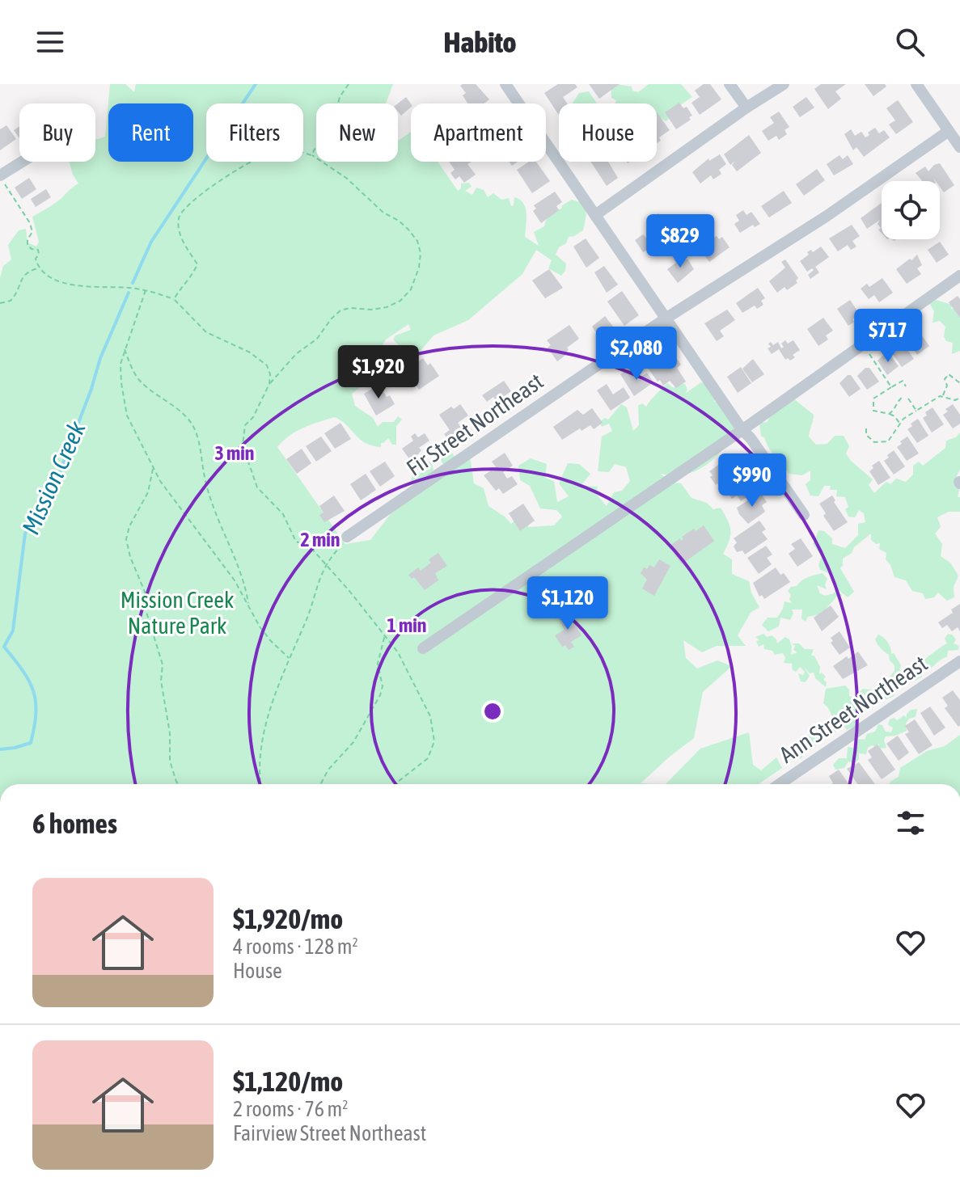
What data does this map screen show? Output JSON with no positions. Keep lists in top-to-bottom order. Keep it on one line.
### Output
{"streets":{"street":["Fir Street Northeast","Ann Street Northeast"]},"water":["Mission Creek"],"parks":["Mission Creek Nature Park"],"page":{"header":"Habito","chip":["Buy","Rent","Filters","New","Apartment","House"],"price":["$829","$717","$2,080","$1,920","$990","$1,120"],"heading":"6 homes","list":[{"name":"$1,920/mo","note":"4 rooms · 128 m² · House"},{"name":"$1,120/mo","note":"2 rooms · 76 m² · Fairview Street Northeast"}]},"rings":["3 min","2 min","1 min"]}
